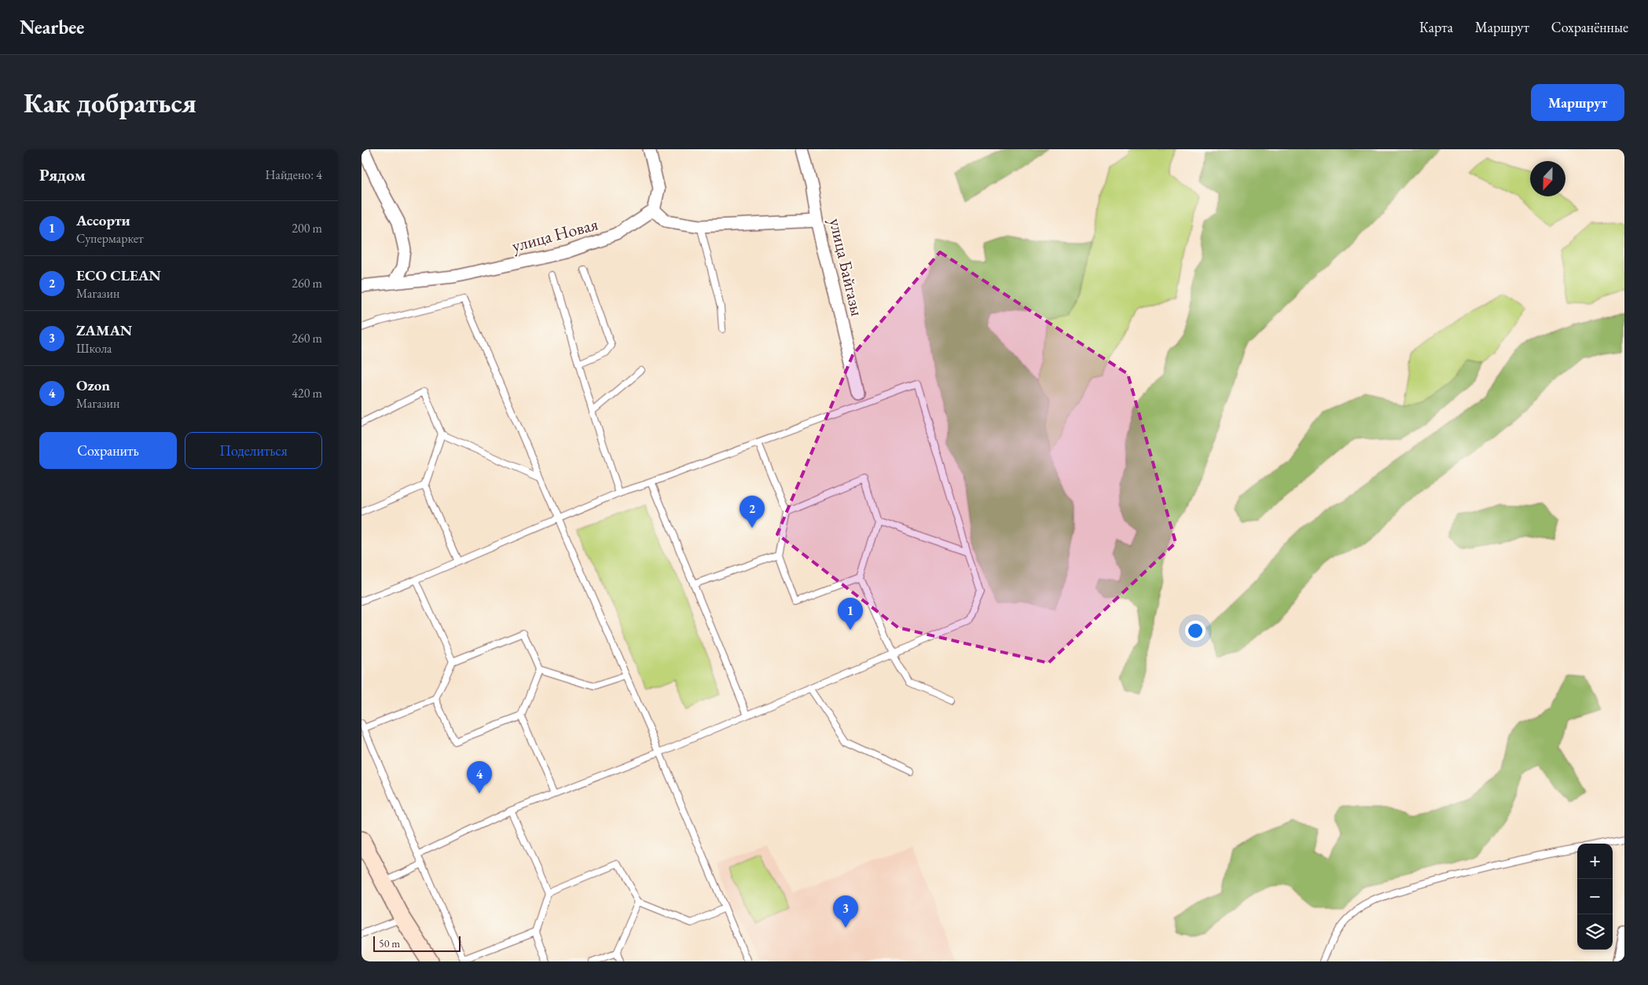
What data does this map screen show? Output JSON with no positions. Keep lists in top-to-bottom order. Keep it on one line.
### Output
{"streets":{"street":["улица Новая","улица Байгазы"]},"scale_bar":"50 m","north":"bottom","page":{"header":"Nearbee","nav":["Карта","Маршрут","Сохранённые"],"buttons":["Маршрут",["Сохранить","Поделиться"]],"title":"Как добраться","heading":["Рядом","Найдено: 4"],"list":[{"mark":"1","name":"Ассорти","note":"Супермаркет","value":"200 m"},{"mark":"2","name":"ECO CLEAN","note":"Магазин","value":"260 m"},{"mark":"3","name":"ZAMAN","note":"Школа","value":"260 m"},{"mark":"4","name":"Ozon","note":"Магазин","value":"420 m"}],"pins":["2","1","4","3"],"map_buttons":["+","−"],"scale":"50 m"}}
